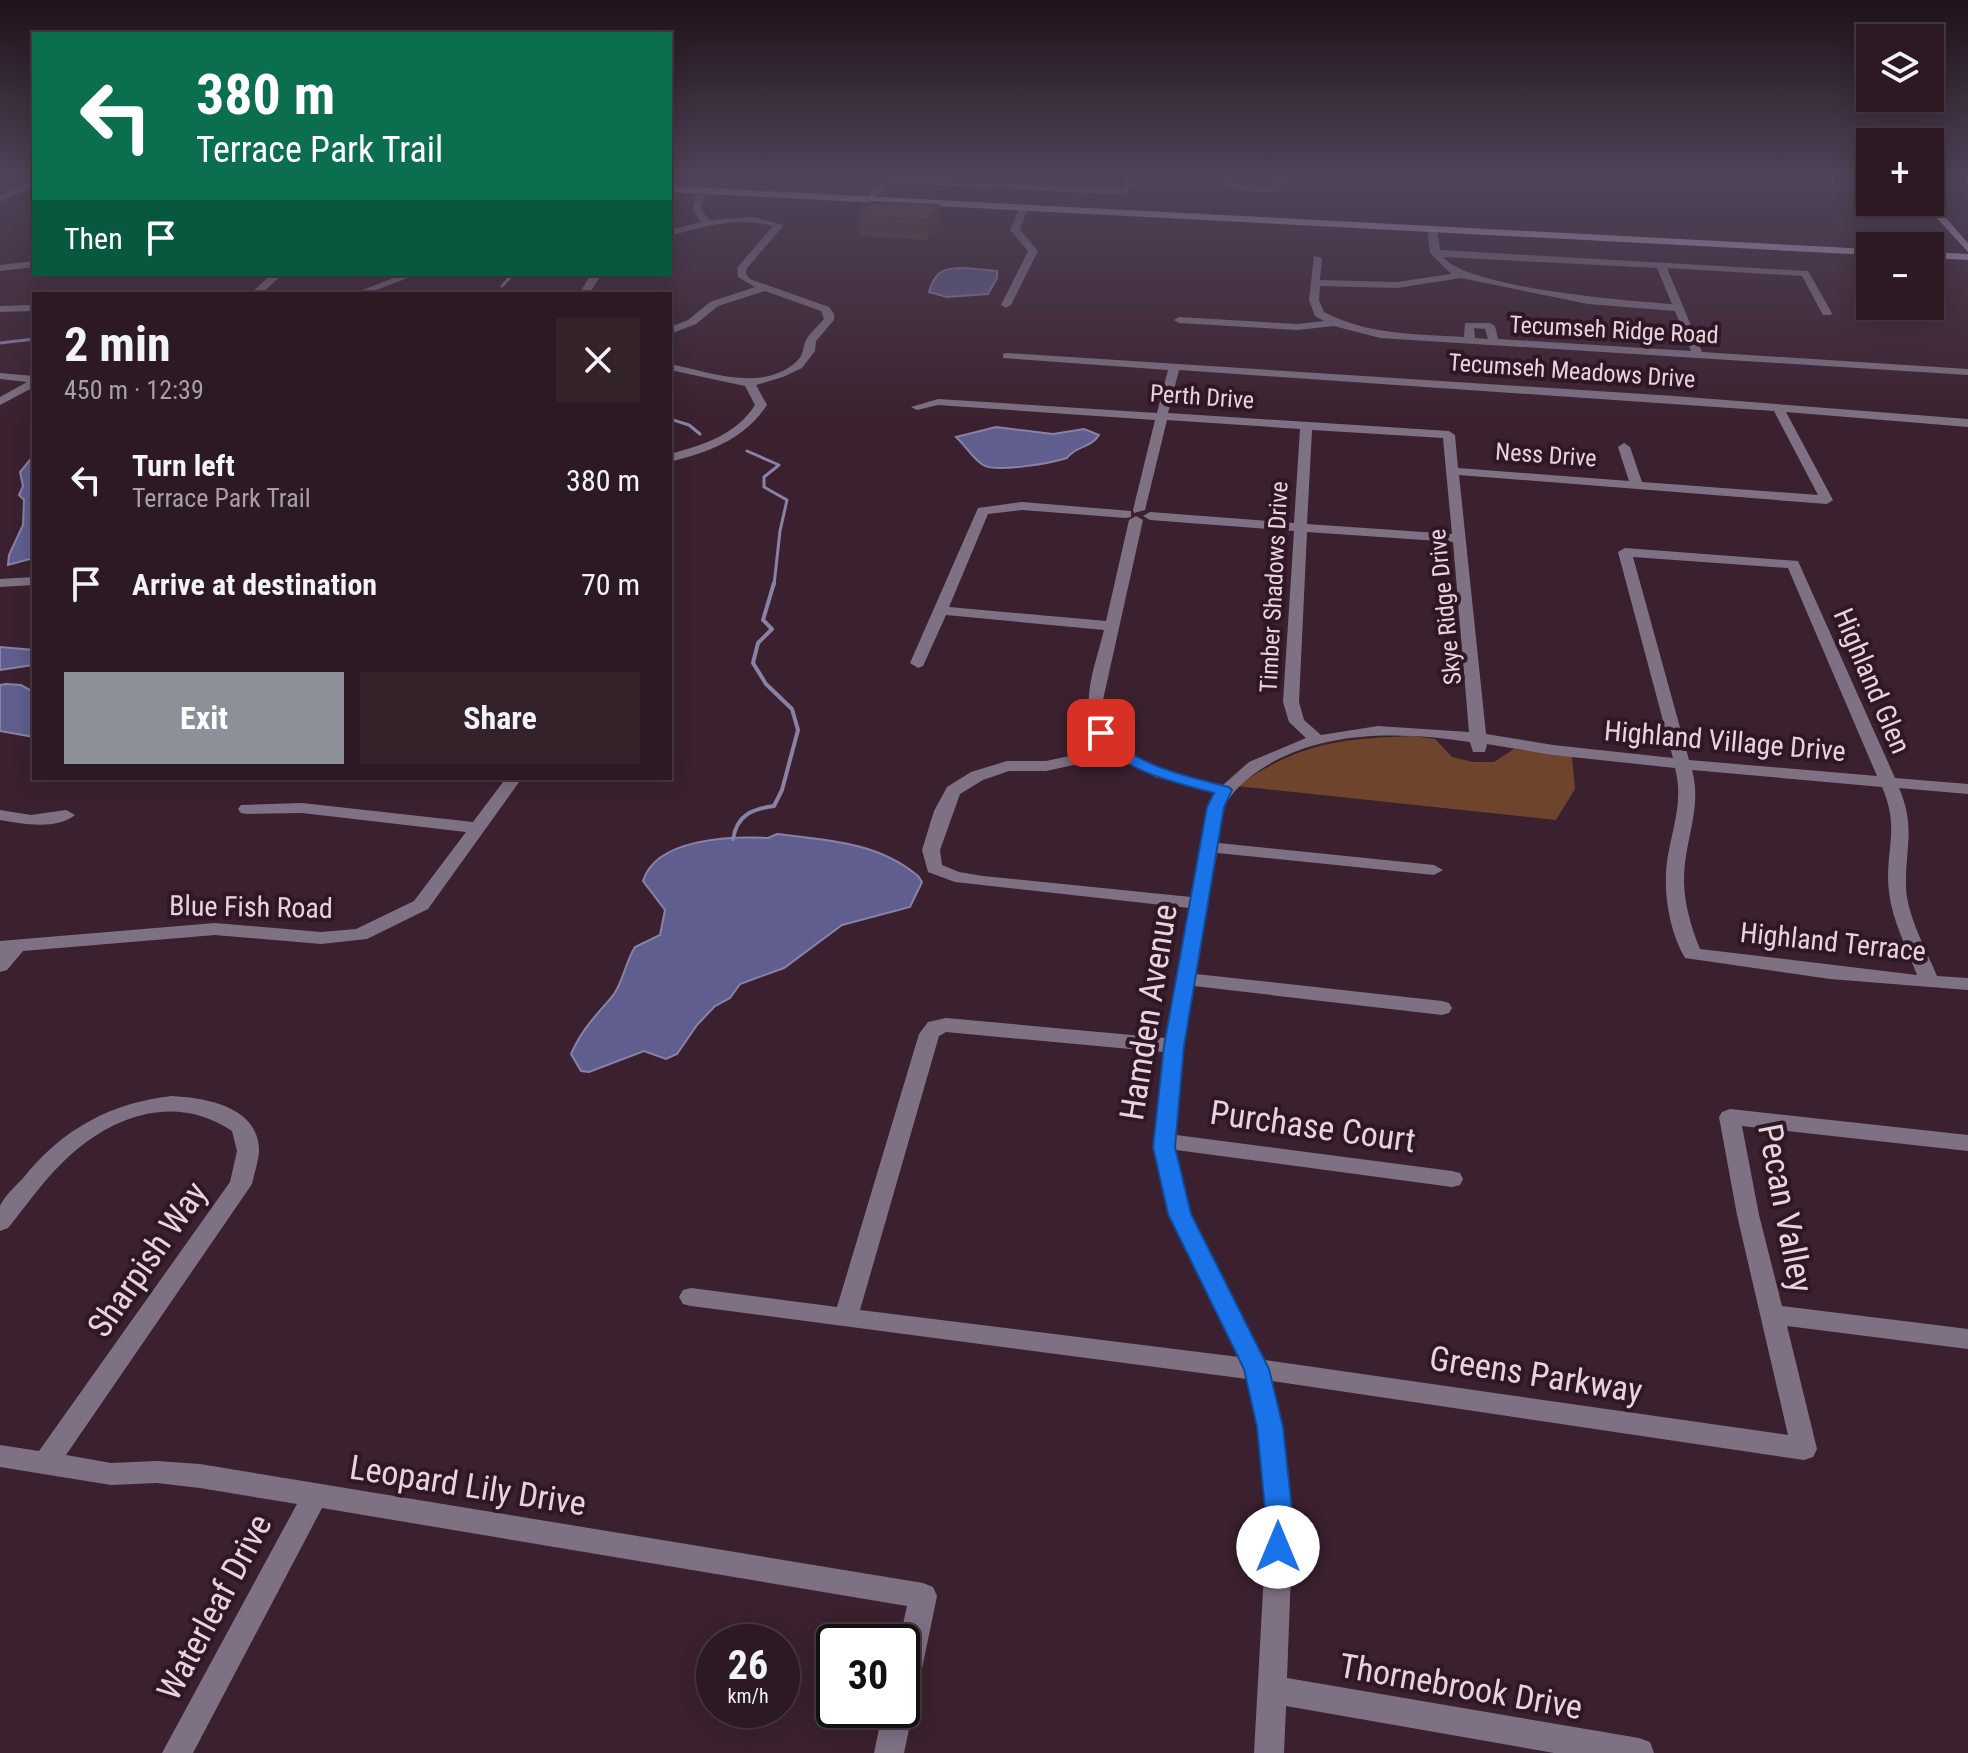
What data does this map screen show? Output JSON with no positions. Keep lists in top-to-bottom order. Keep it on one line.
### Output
{"streets":{"street":["Tecumseh Ridge Road","Tecumseh Meadows Drive","Perth Drive","Ness Drive","Timber Shadows Drive","Skye Ridge Drive","Highland Glen","Highland Village Drive","Blue Fish Road","Highland Terrace","Hamden Avenue","Purchase Court","Pecan Valley","Sharpish Way","Greens Parkway","Leopard Lily Drive","Waterleaf Drive","Thornebrook Drive"]},"crossings":[["Tecumseh Meadows Drive","Ness Drive"],["Perth Drive","Ness Drive"],["Perth Drive","Timber Shadows Drive"],["Perth Drive","Skye Ridge Drive"],["Ness Drive","Skye Ridge Drive"],["Timber Shadows Drive","Highland Village Drive"],["Skye Ridge Drive","Highland Village Drive"],["Highland Glen","Highland Village Drive"],["Highland Glen","Highland Terrace"],["Highland Village Drive","Highland Terrace"],["Highland Village Drive","Hamden Avenue"],["Hamden Avenue","Purchase Court"],["Hamden Avenue","Greens Parkway"],["Hamden Avenue","Thornebrook Drive"],["Pecan Valley","Greens Parkway"],["Sharpish Way","Leopard Lily Drive"],["Leopard Lily Drive","Waterleaf Drive"]],"page":{"map_buttons":["+","−"],"turn":["380 m","Terrace Park Trail"],"then":"Then","heading":["2 min","450 m · 12:39"],"list":[{"name":"Turn left","note":"Terrace Park Trail","value":"380 m"},{"name":"Arrive at destination","value":"70 m"}],"buttons":["Exit","Share"],"speed":"26 km/h","limit":"30"}}
